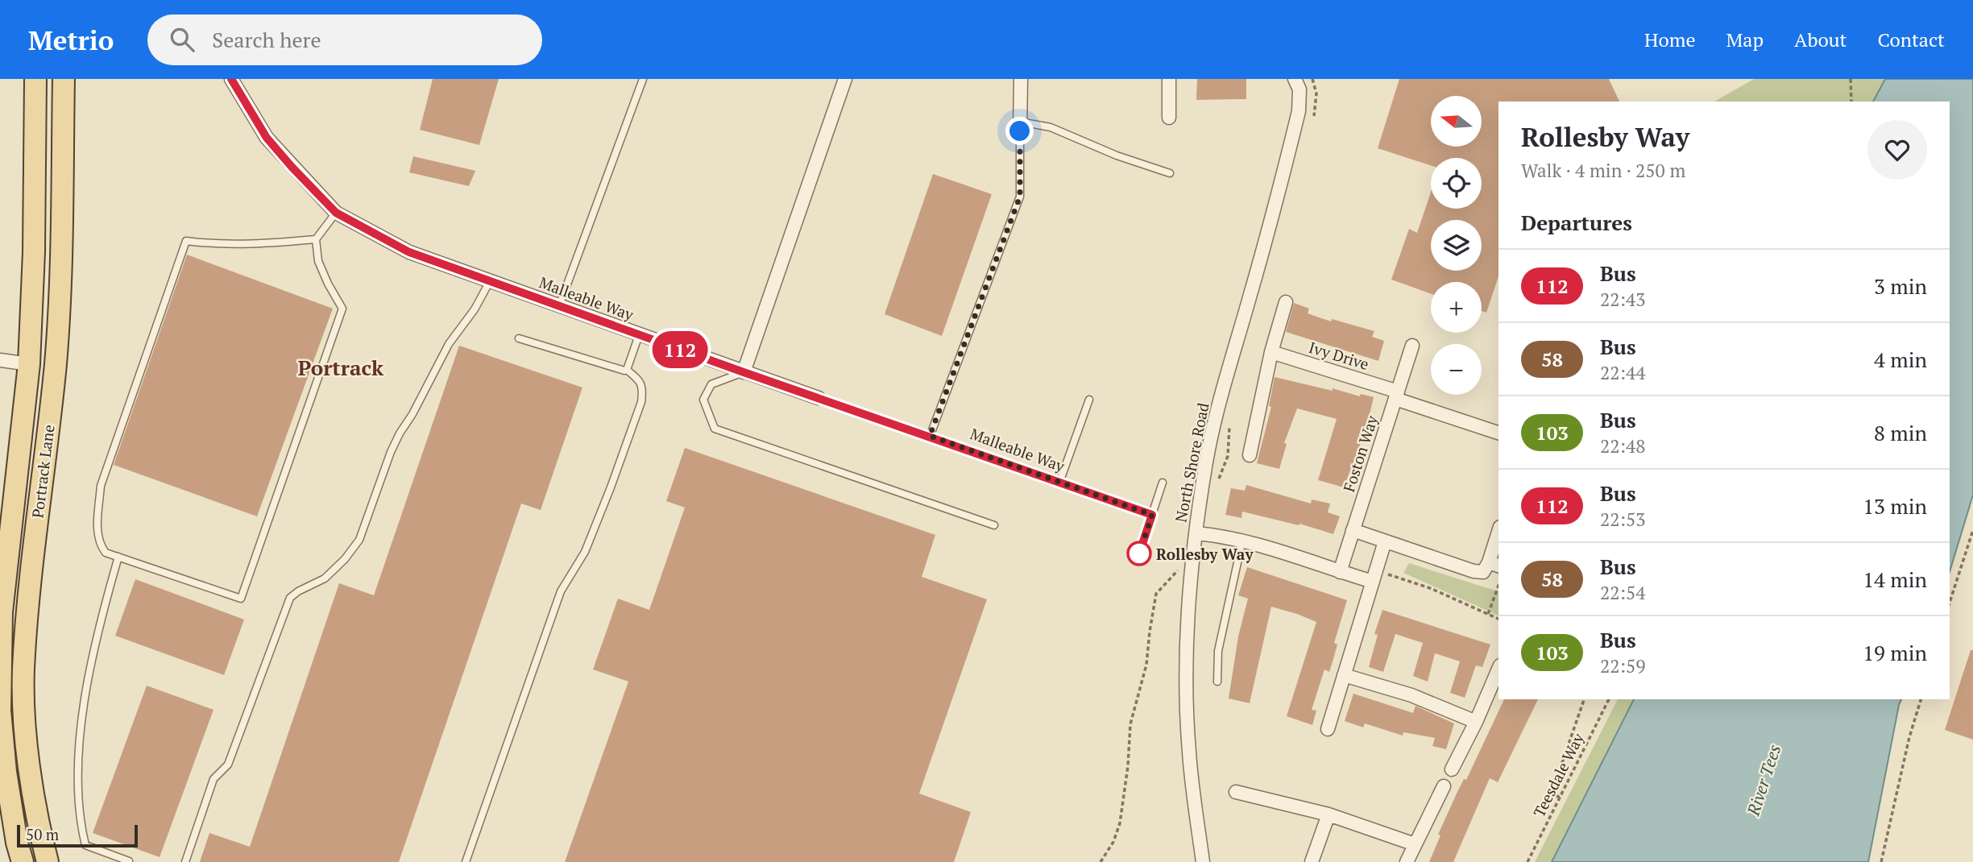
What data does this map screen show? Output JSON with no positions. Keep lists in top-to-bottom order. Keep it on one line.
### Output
{"streets":{"main road":["Portrack Lane"],"street":["Malleable Way","Ivy Drive","Foston Way","North Shore Road"],"path":["Teesdale Way"]},"crossings":[["Ivy Drive","Foston Way"]],"districts":["Portrack"],"water":["River Tees"],"places":["Rollesby Way"],"lines":["bus line 112"],"scale_bar":"50 m","north":"left","page":{"header":"Metrio","search":"Search here","nav":["Home","Map","About","Contact"],"on_map":"112","map_buttons":["+","−"],"heading":[["Rollesby Way","Walk · 4 min · 250 m"],"Departures"],"list":[{"mark":"112","name":"Bus","note":"22:43","value":"3 min"},{"mark":"58","name":"Bus","note":"22:44","value":"4 min"},{"mark":"103","name":"Bus","note":"22:48","value":"8 min"},{"mark":"112","name":"Bus","note":"22:53","value":"13 min"},{"mark":"58","name":"Bus","note":"22:54","value":"14 min"},{"mark":"103","name":"Bus","note":"22:59","value":"19 min"}],"scale":"50 m"}}
